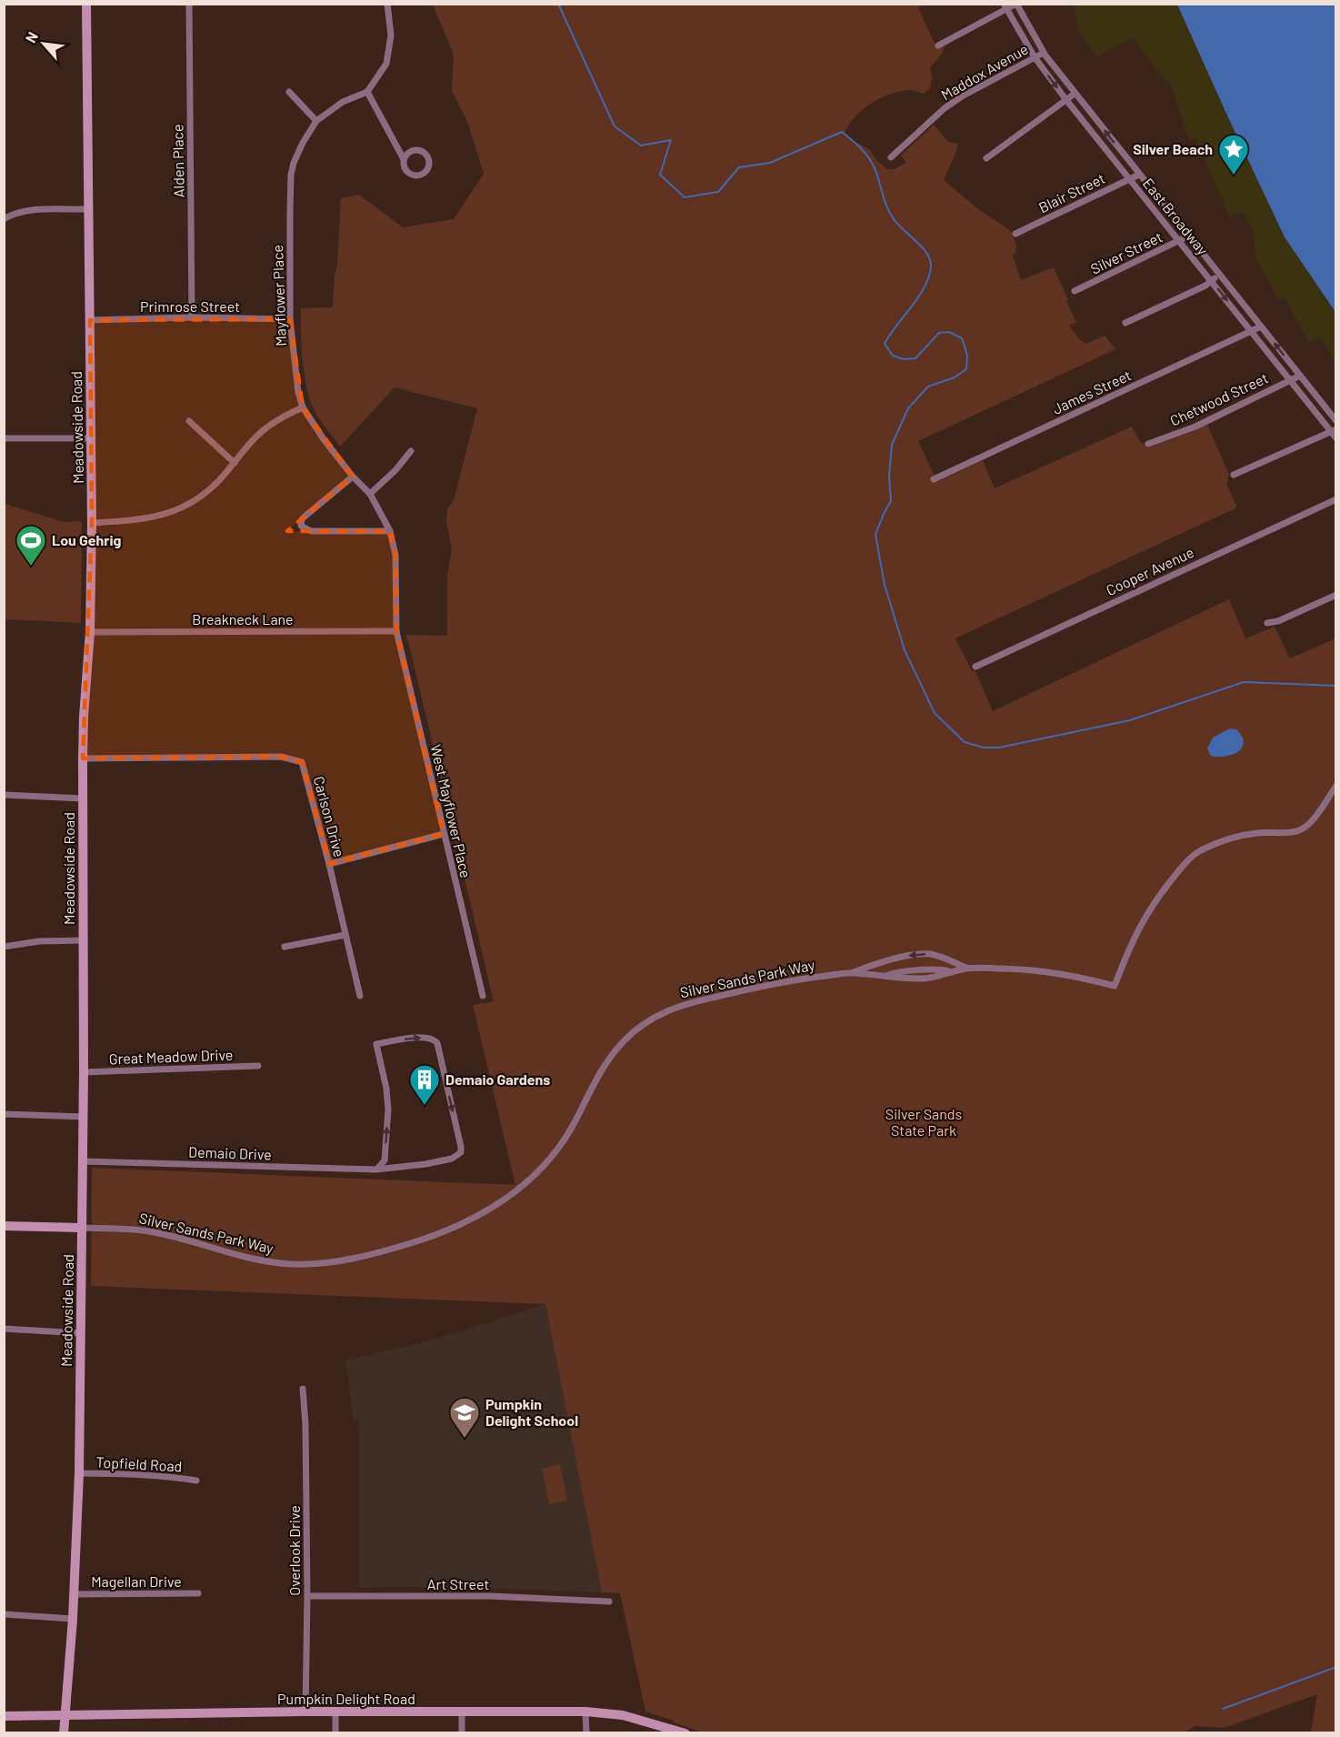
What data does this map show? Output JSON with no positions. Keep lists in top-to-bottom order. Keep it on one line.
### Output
{"streets":{"main road":["Meadowside Road","Silver Sands Park Way","Pumpkin Delight Road"],"street":["Maddox Avenue","Alden Place","Blair Street","East Broadway","Silver Street","Mayflower Place","Primrose Street","James Street","Chetwood Street","Cooper Avenue","Breakneck Lane","West Mayflower Place","Carlson Drive","Great Meadow Drive","Demaio Drive","Topfield Road","Overlook Drive","Magellan Drive","Art Street"]},"crossings":[["Maddox Avenue","East Broadway"],["Alden Place","Primrose Street"],["Blair Street","East Broadway"],["East Broadway","Silver Street"],["East Broadway","James Street"],["East Broadway","Chetwood Street"],["Mayflower Place","Primrose Street"],["Mayflower Place","Breakneck Lane"],["Mayflower Place","West Mayflower Place"],["Primrose Street","Meadowside Road"],["Meadowside Road","Breakneck Lane"],["Meadowside Road","Carlson Drive"],["Meadowside Road","Silver Sands Park Way"],["Meadowside Road","Great Meadow Drive"],["Meadowside Road","Demaio Drive"],["Meadowside Road","Topfield Road"],["Meadowside Road","Magellan Drive"],["Meadowside Road","Pumpkin Delight Road"],["Breakneck Lane","West Mayflower Place"],["Overlook Drive","Art Street"],["Overlook Drive","Pumpkin Delight Road"]],"parks":["Silver Sands State Park"],"places":{"place":["Silver Beach"],"sports":["Lou Gehrig"],"building":["Demaio Gardens"],"school or university":["Pumpkin Delight School"]},"north":"top left"}
